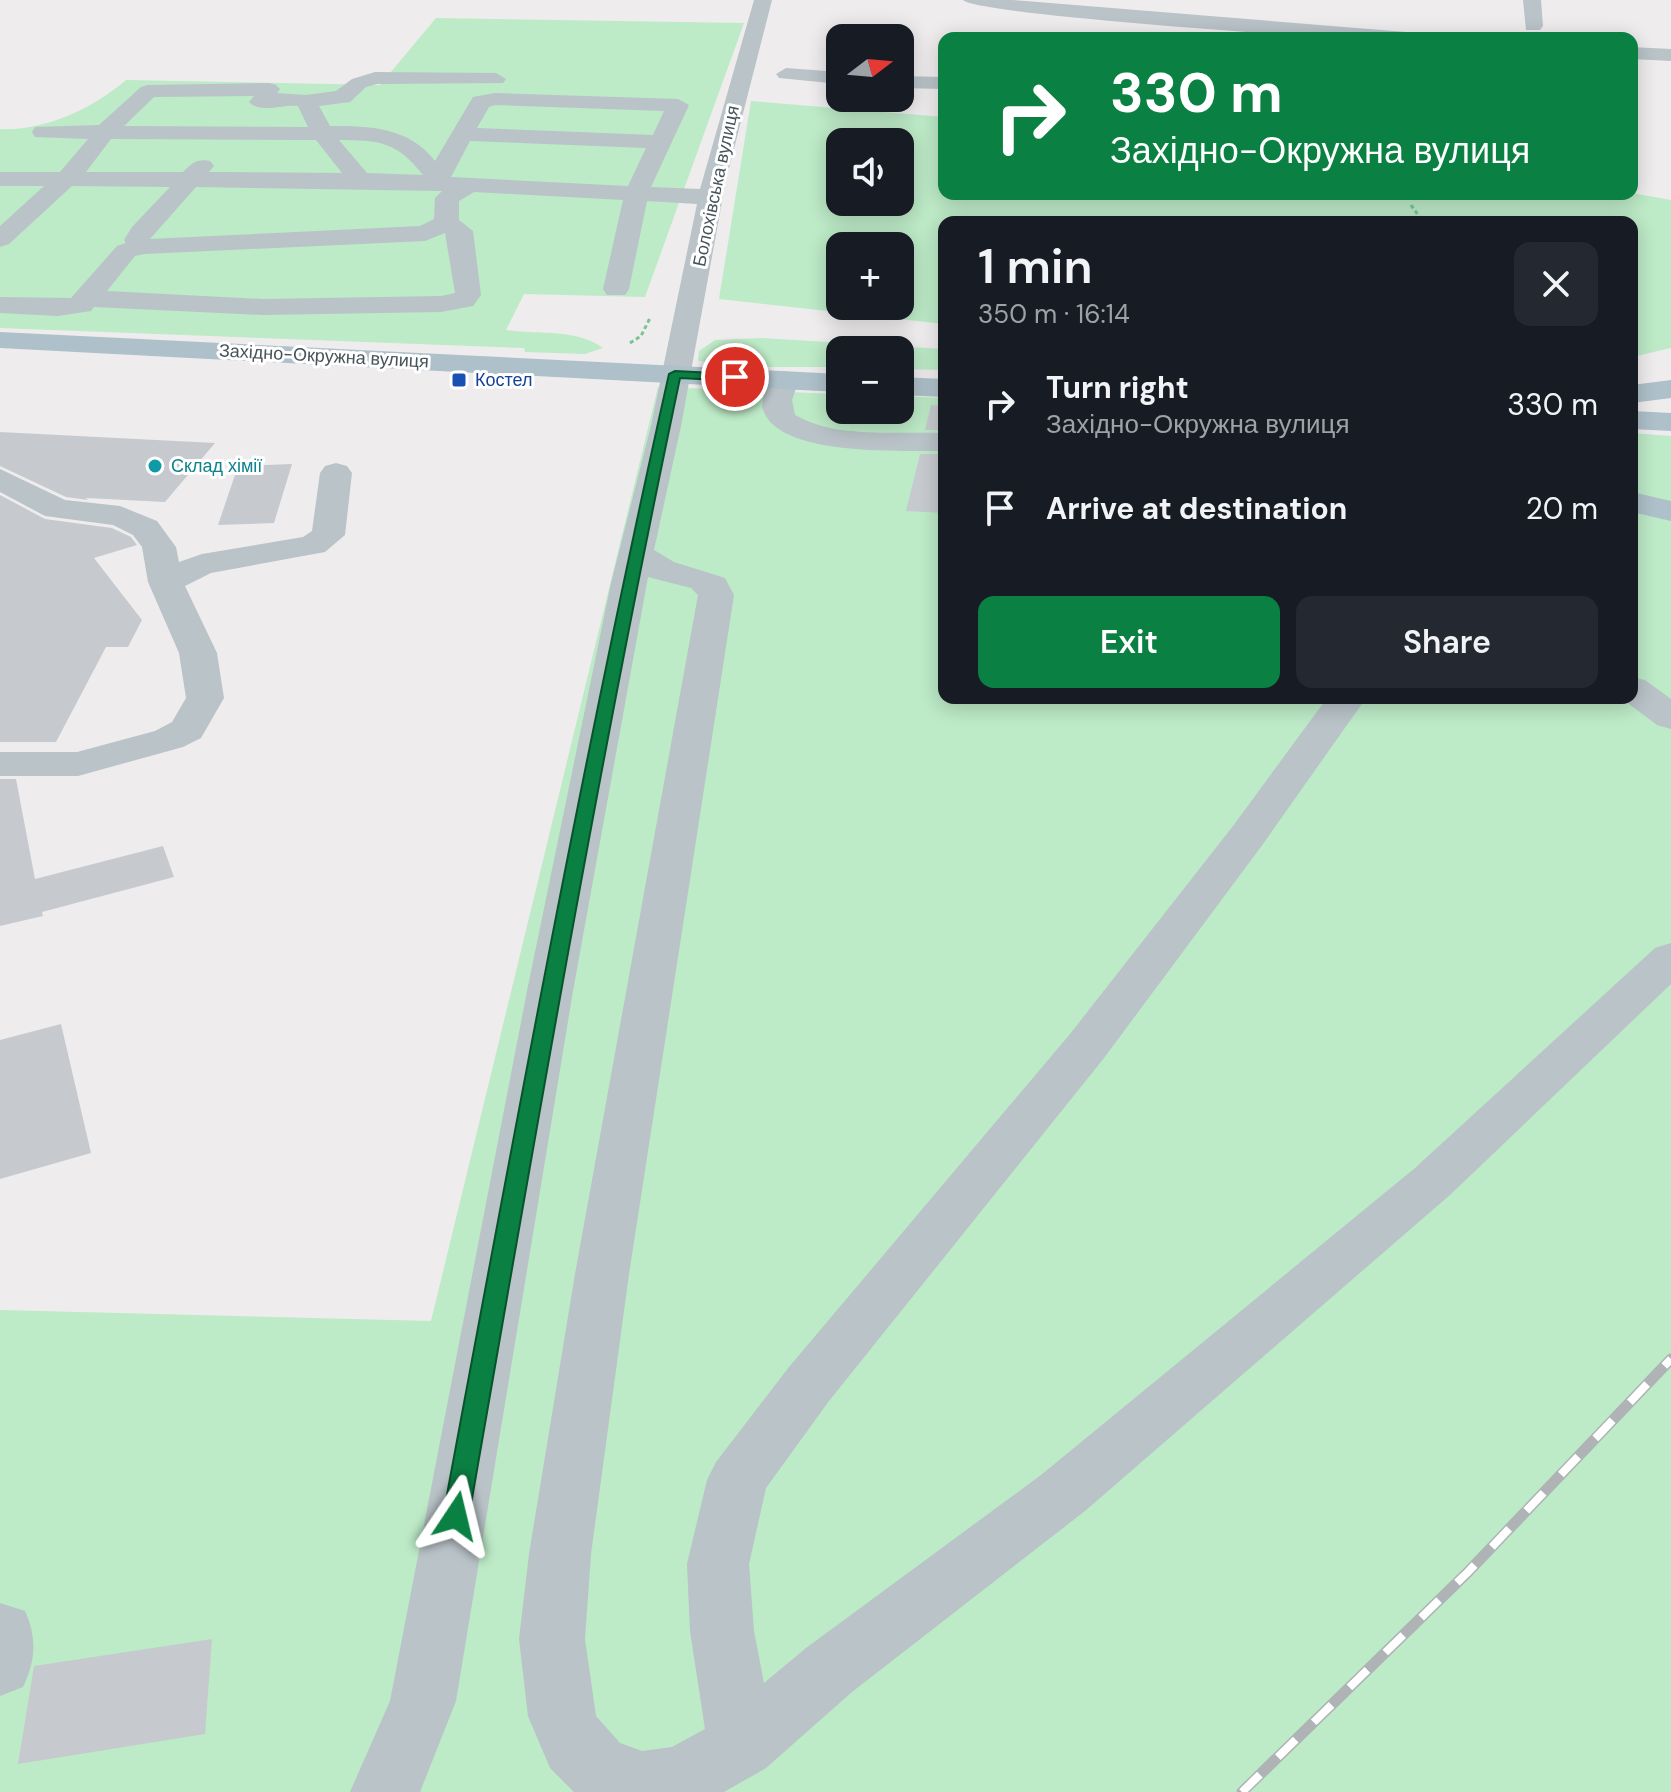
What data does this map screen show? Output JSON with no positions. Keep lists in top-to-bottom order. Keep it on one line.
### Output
{"streets":{"main road":["Західно-Окружна вулиця"],"street":["Болохівська вулиця"]},"crossings":[["Болохівська вулиця","Західно-Окружна вулиця"]],"places":{"transit":["Костел"],"other":["Склад хімії"]},"north":"right","page":{"map_buttons":["+","−"],"turn":["330 m","Західно-Окружна вулиця"],"heading":["1 min","350 m · 16:14"],"list":[{"name":"Turn right","note":"Західно-Окружна вулиця","value":"330 m"},{"name":"Arrive at destination","value":"20 m"}],"buttons":["Exit","Share"]}}
